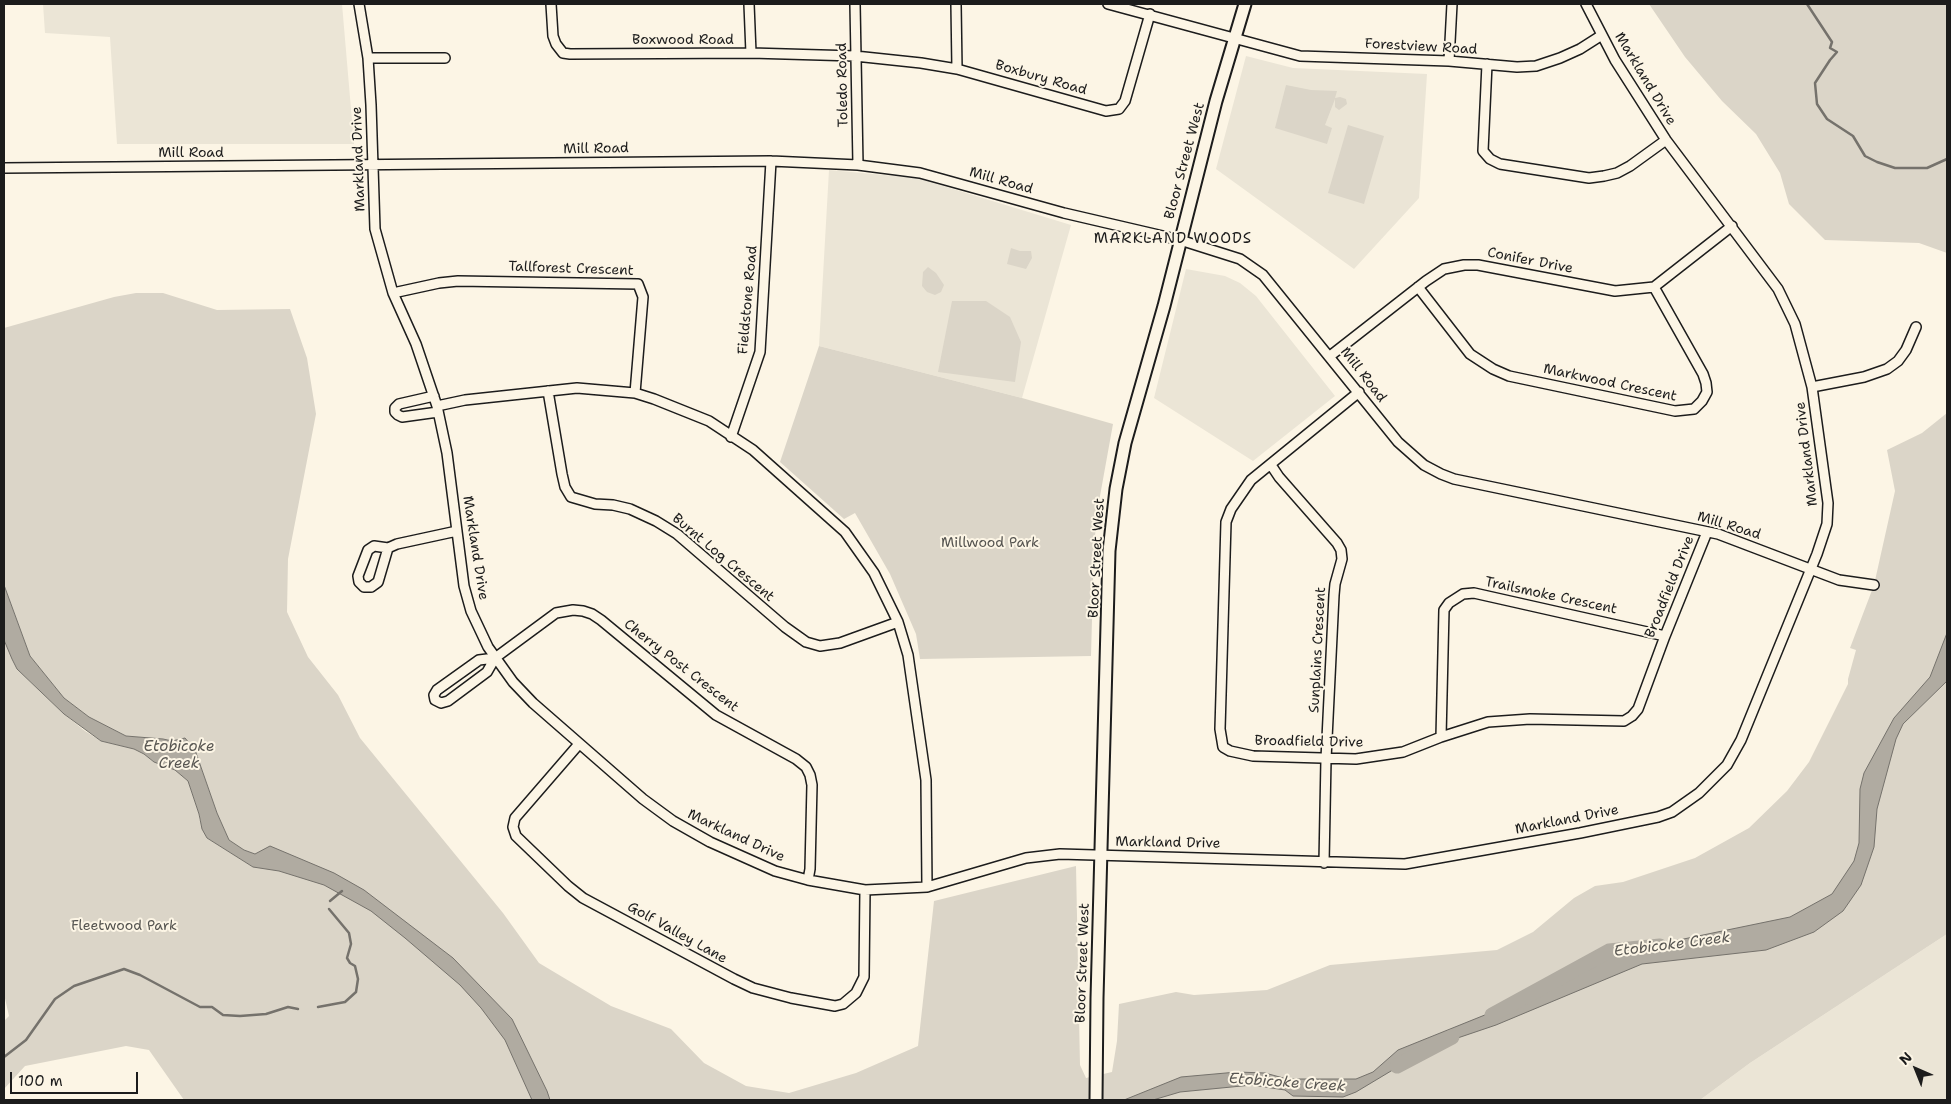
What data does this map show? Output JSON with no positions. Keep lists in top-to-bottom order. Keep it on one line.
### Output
{"streets":{"main road":["Bloor Street West"],"street":["Boxwood Road","Forestview Road","Boxbury Road","Markland Drive","Toledo Road","Mill Road","Conifer Drive","Tallforest Crescent","Fieldstone Road","Markwood Crescent","Burnt Log Crescent","Broadfield Drive","Trailsmoke Crescent","Sunplains Crescent","Cherry Post Crescent","Golf Valley Lane"]},"crossings":[["Boxwood Road","Boxbury Road"],["Boxwood Road","Toledo Road"],["Forestview Road","Boxbury Road"],["Forestview Road","Markland Drive"],["Forestview Road","Bloor Street West"],["Boxbury Road","Toledo Road"],["Markland Drive","Mill Road"],["Markland Drive","Bloor Street West"],["Markland Drive","Tallforest Crescent"],["Markland Drive","Sunplains Crescent"],["Markland Drive","Cherry Post Crescent"],["Markland Drive","Golf Valley Lane"],["Toledo Road","Mill Road"],["Mill Road","Bloor Street West"],["Mill Road","Conifer Drive"],["Mill Road","Fieldstone Road"],["Mill Road","Broadfield Drive"],["Conifer Drive","Markwood Crescent"],["Broadfield Drive","Trailsmoke Crescent"],["Broadfield Drive","Sunplains Crescent"]],"districts":["MARKLAND WOODS"],"water":["Etobicoke Creek"],"parks":["Millwood Park","Fleetwood Park"],"scale_bar":"100 m","north":"top left"}
